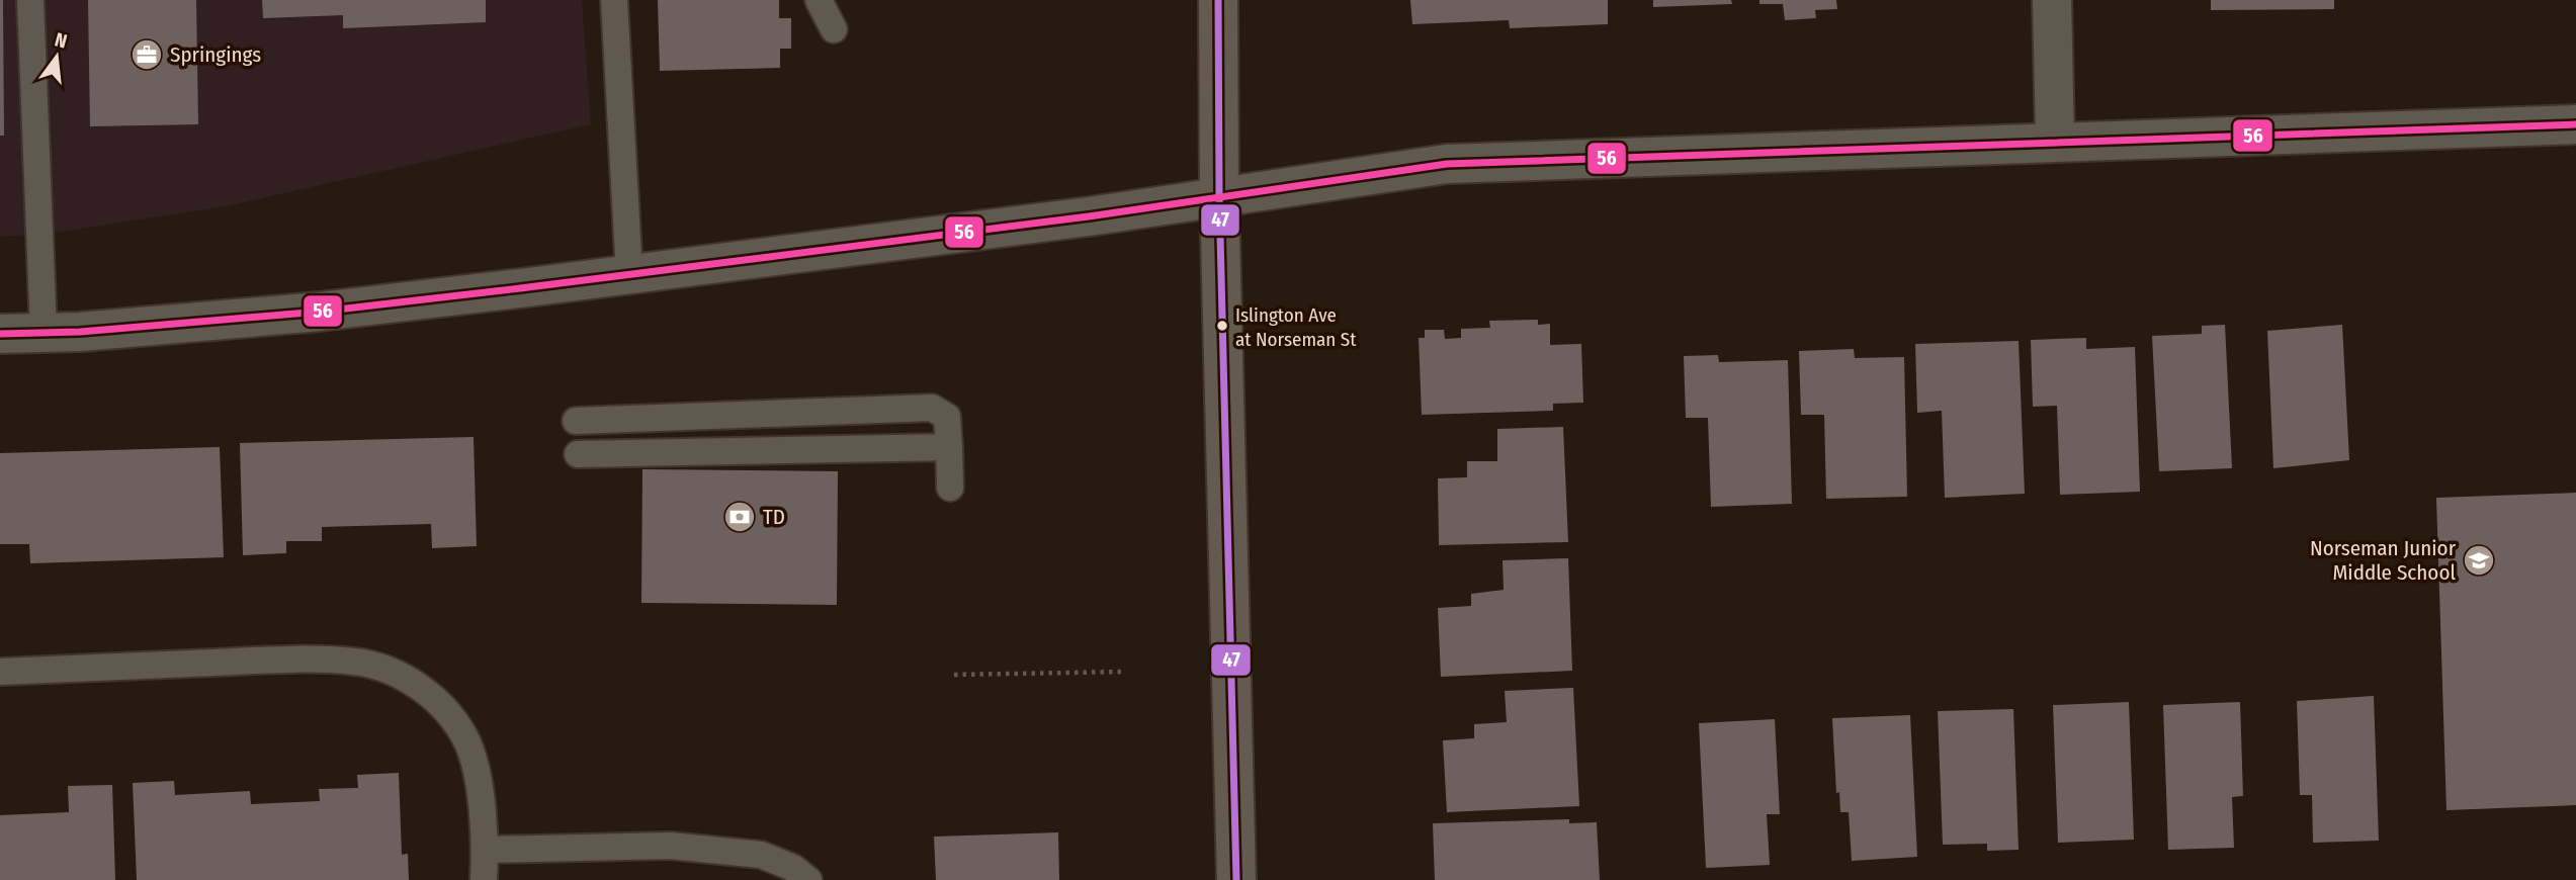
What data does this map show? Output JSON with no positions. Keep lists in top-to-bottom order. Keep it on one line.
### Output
{"places":{"office":["Springings"],"other":["Islington Ave at Norseman St"],"bank":["TD"],"school or university":["Norseman Junior Middle School"]},"lines":["transit line 47","transit line 56"],"north":"top"}
